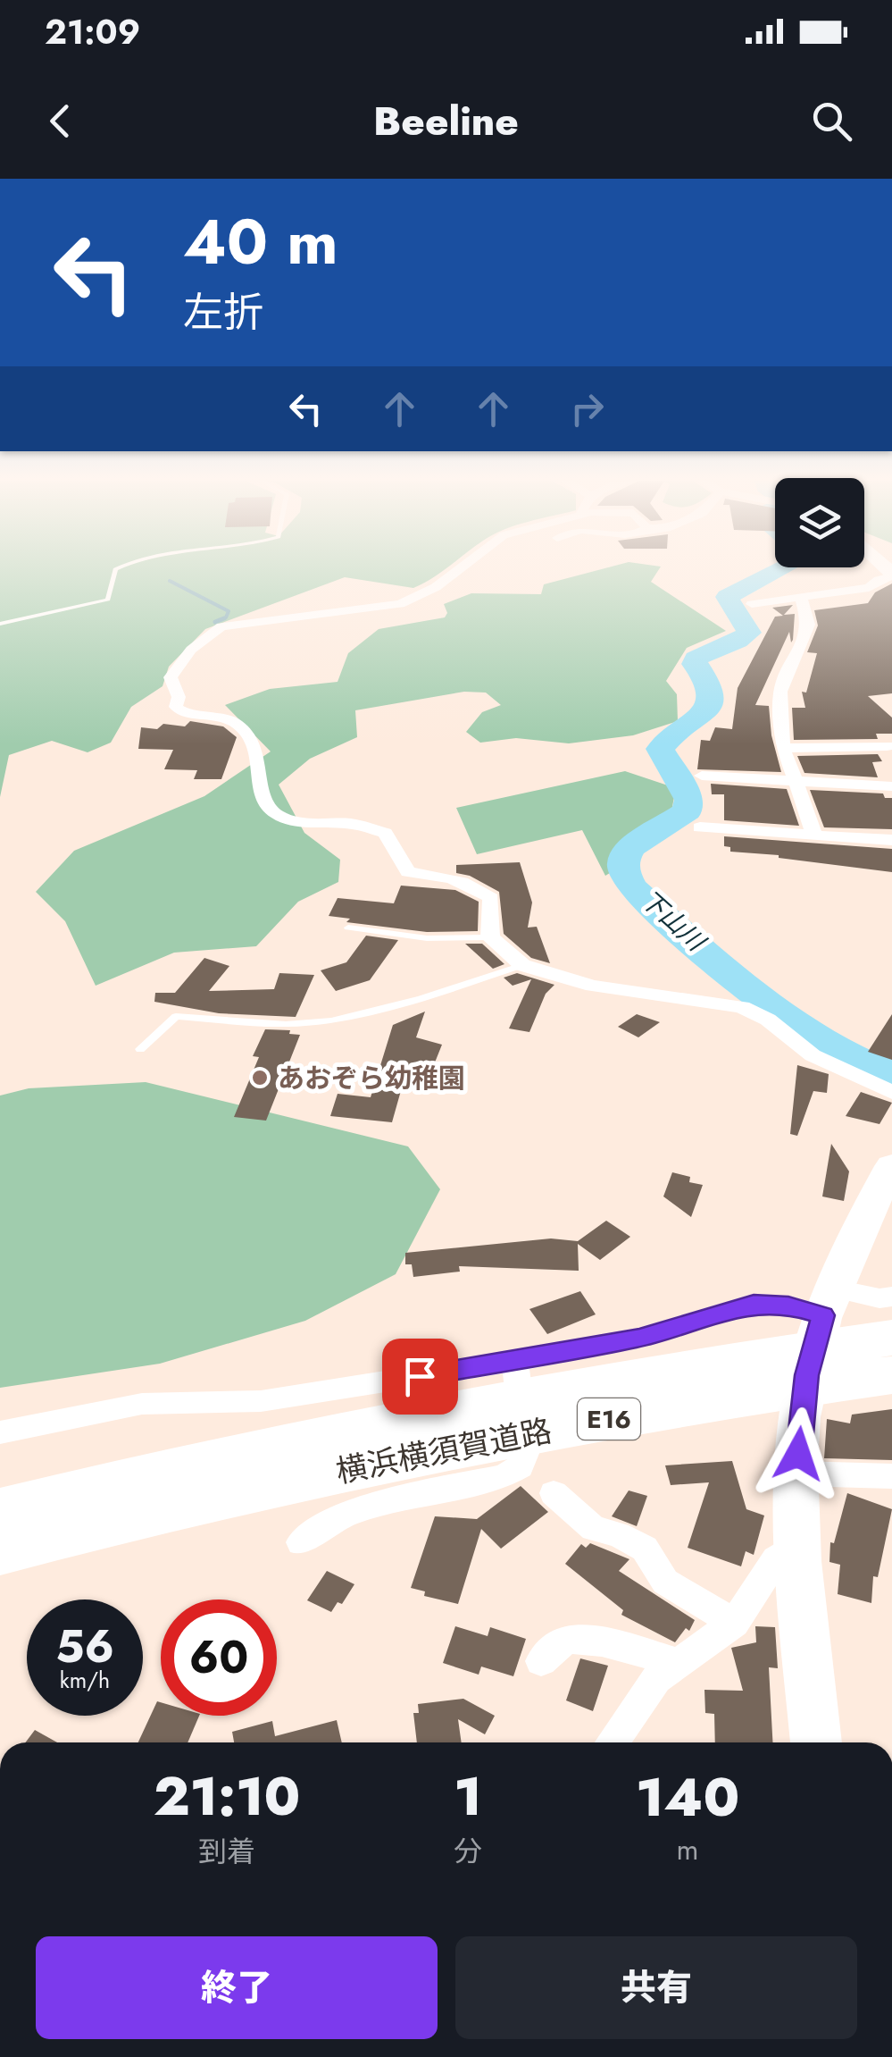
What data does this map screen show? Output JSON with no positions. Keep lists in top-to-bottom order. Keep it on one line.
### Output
{"streets":{"highway":["E16","横浜横須賀道路"]},"water":["下山川"],"places":["あおぞら幼稚園"],"page":{"status":"21:09","header":"Beeline","turn":["40 m","左折"],"speed":"56 km/h","limit":"60","eta":["21:10","到着","1","分","140","m"],"buttons":["終了","共有"]}}
